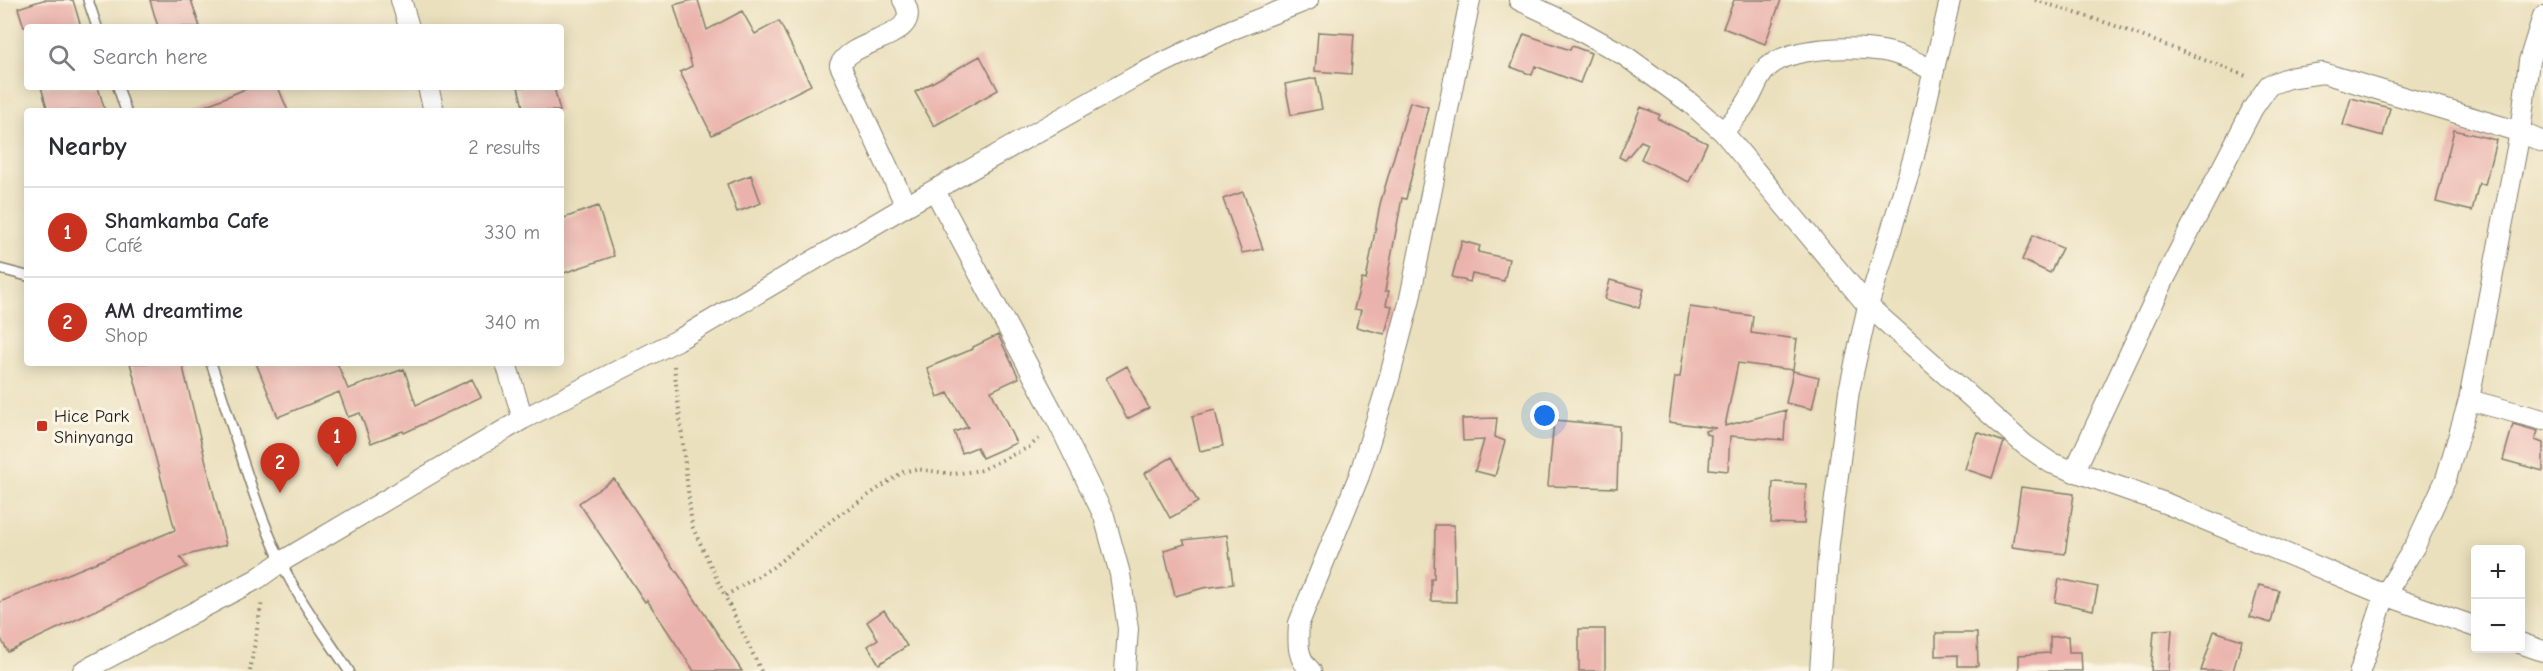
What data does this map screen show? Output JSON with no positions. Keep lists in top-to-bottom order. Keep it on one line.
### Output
{"places":{"transit":["Hice Park Shinyanga"]},"page":{"search":"Search here","heading":["Nearby","2 results"],"list":[{"mark":"1","name":"Shamkamba Cafe","note":"Café","value":"330 m"},{"mark":"2","name":"AM dreamtime","note":"Shop","value":"340 m"}],"pins":["1","2"],"map_buttons":["+","−"]}}
